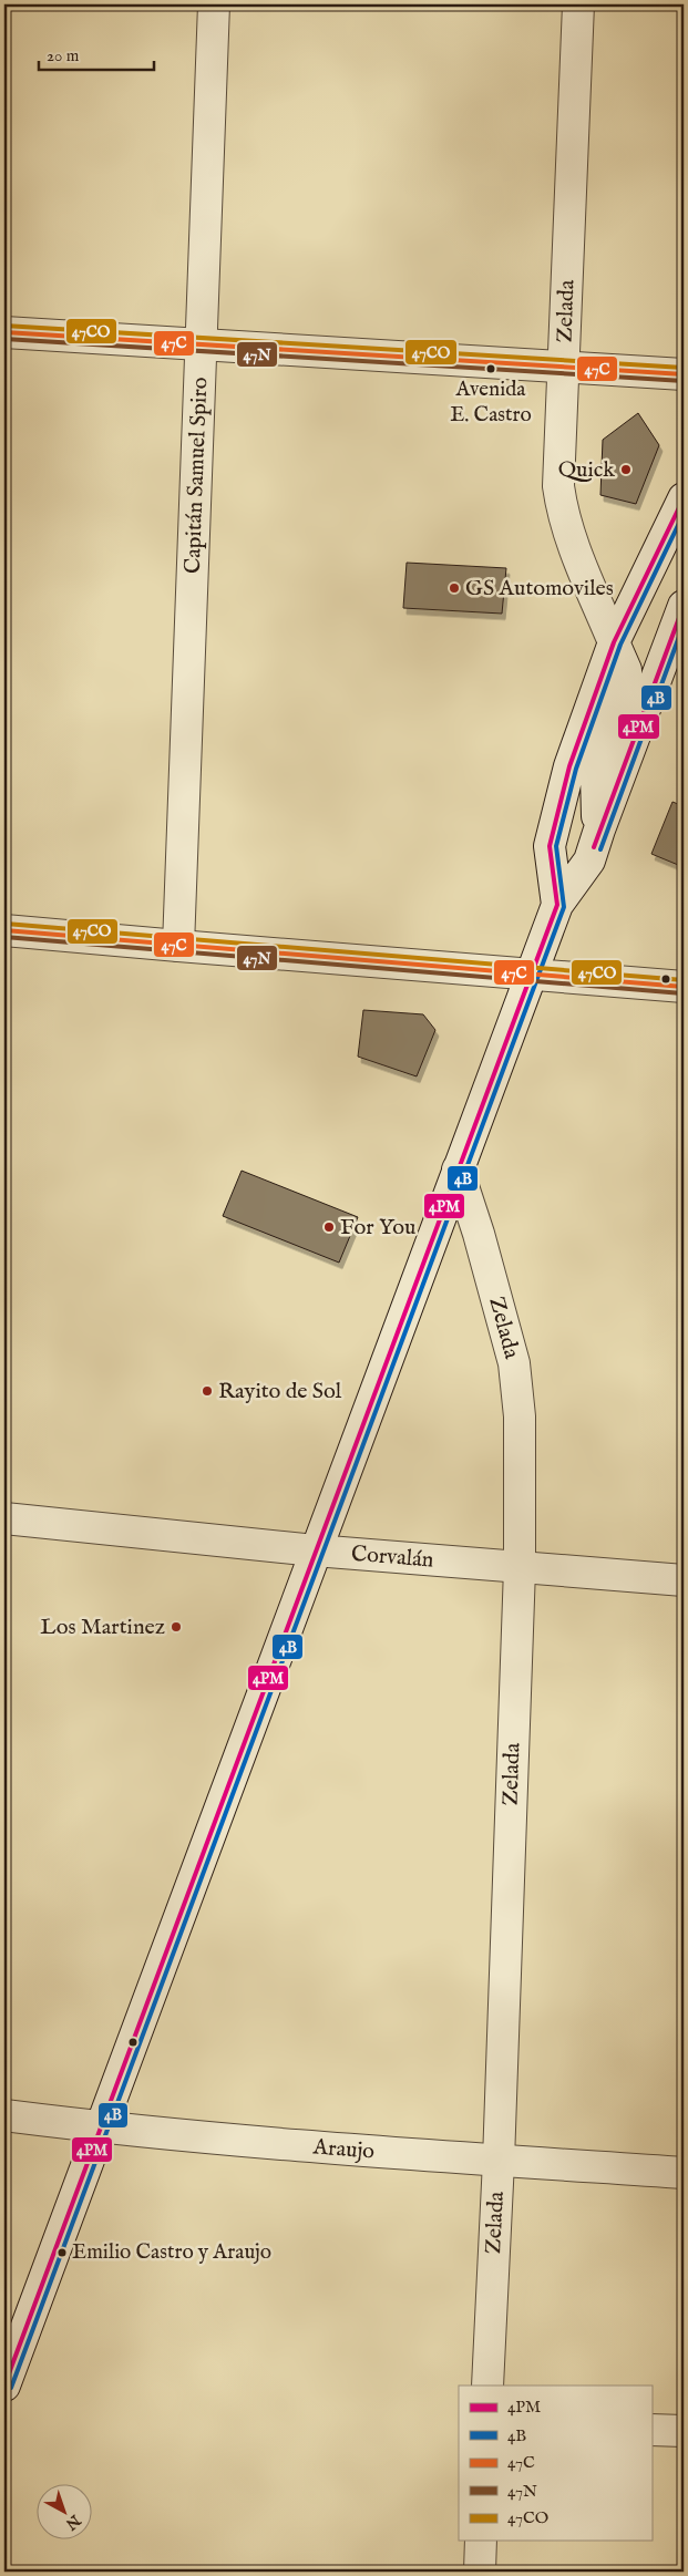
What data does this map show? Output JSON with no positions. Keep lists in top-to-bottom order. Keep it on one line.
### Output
{"streets":{"street":["Zelada","Capitán Samuel Spiro","Corvalán","Araujo"]},"crossings":[["Zelada","Corvalán"],["Zelada","Araujo"]],"places":["Avenida E. Castro","Quick","GS Automoviles","For You","Rayito de Sol","Los Martinez","Emilio Castro y Araujo"],"lines":["transit line 47CO","transit line 47C","transit line 47N","transit line 4PM","transit line 4B"],"legend":["4PM","4B","47C","47N","47CO"],"scale_bar":"20 m","north":"bottom right"}
